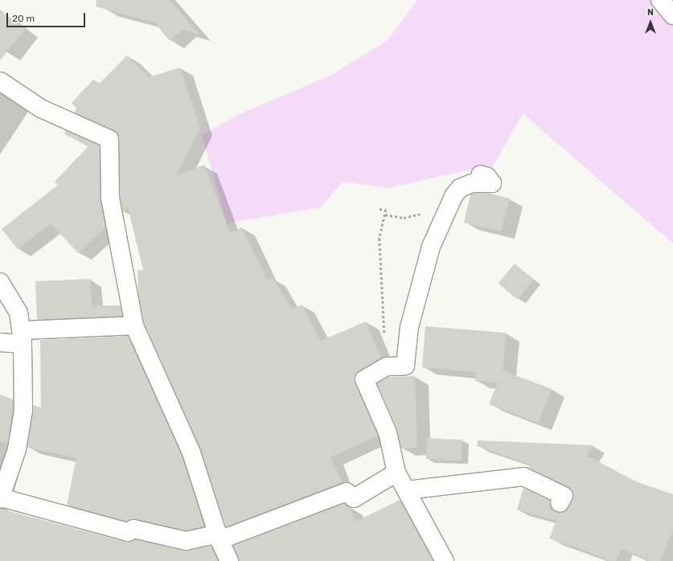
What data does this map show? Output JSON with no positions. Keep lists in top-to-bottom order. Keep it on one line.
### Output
{"scale_bar":"20 m","north":"top"}
